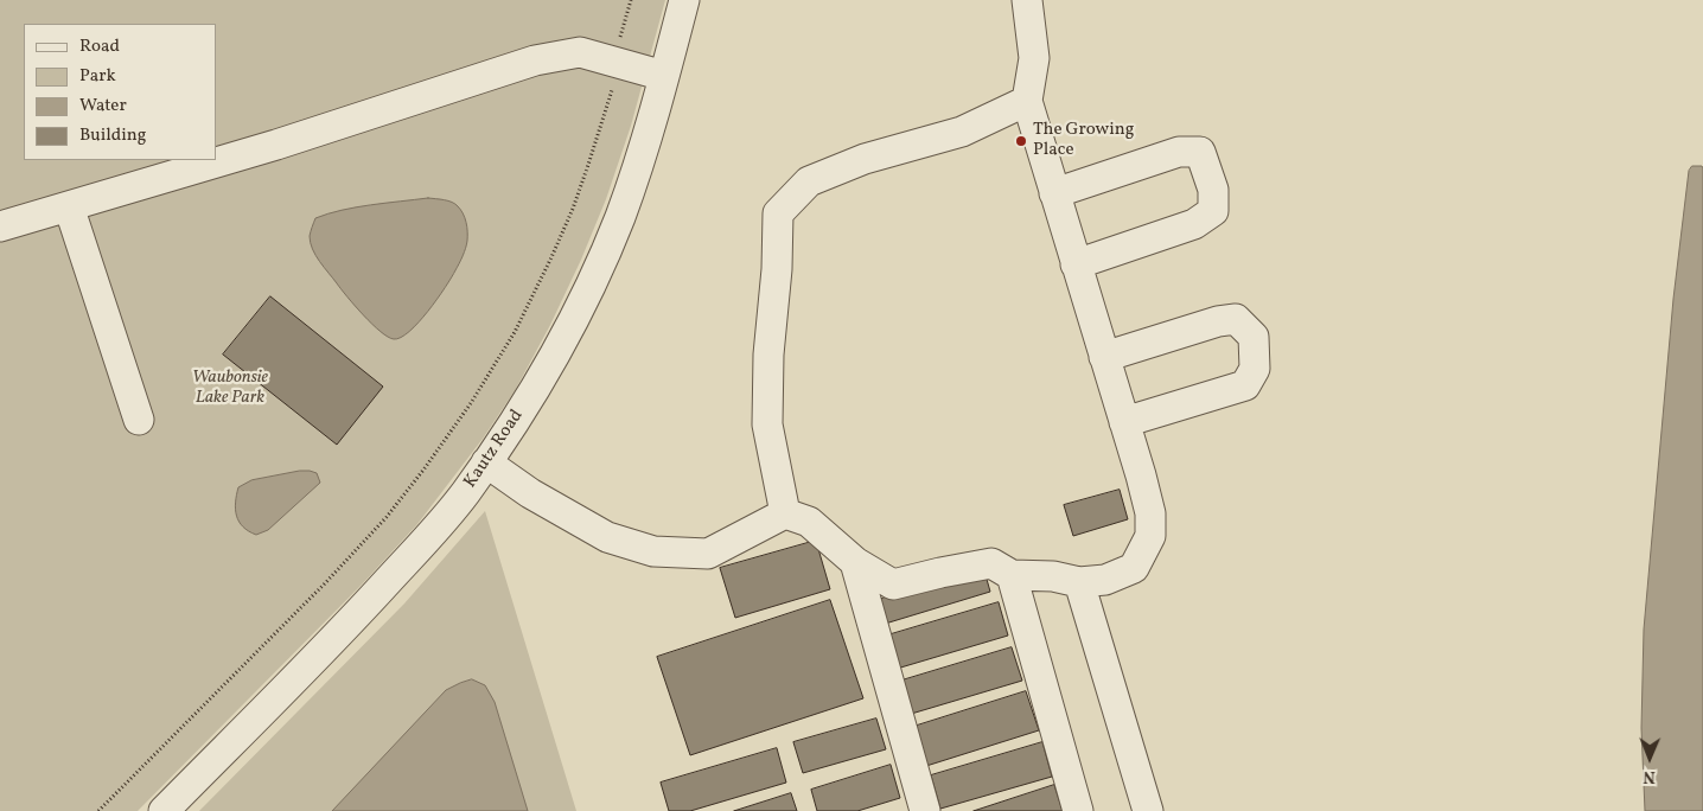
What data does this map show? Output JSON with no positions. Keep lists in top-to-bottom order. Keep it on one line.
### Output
{"streets":{"street":["Kautz Road"]},"parks":["Waubonsie Lake Park"],"places":["The Growing Place"],"legend":["Road","Park","Water","Building"],"north":"bottom"}
